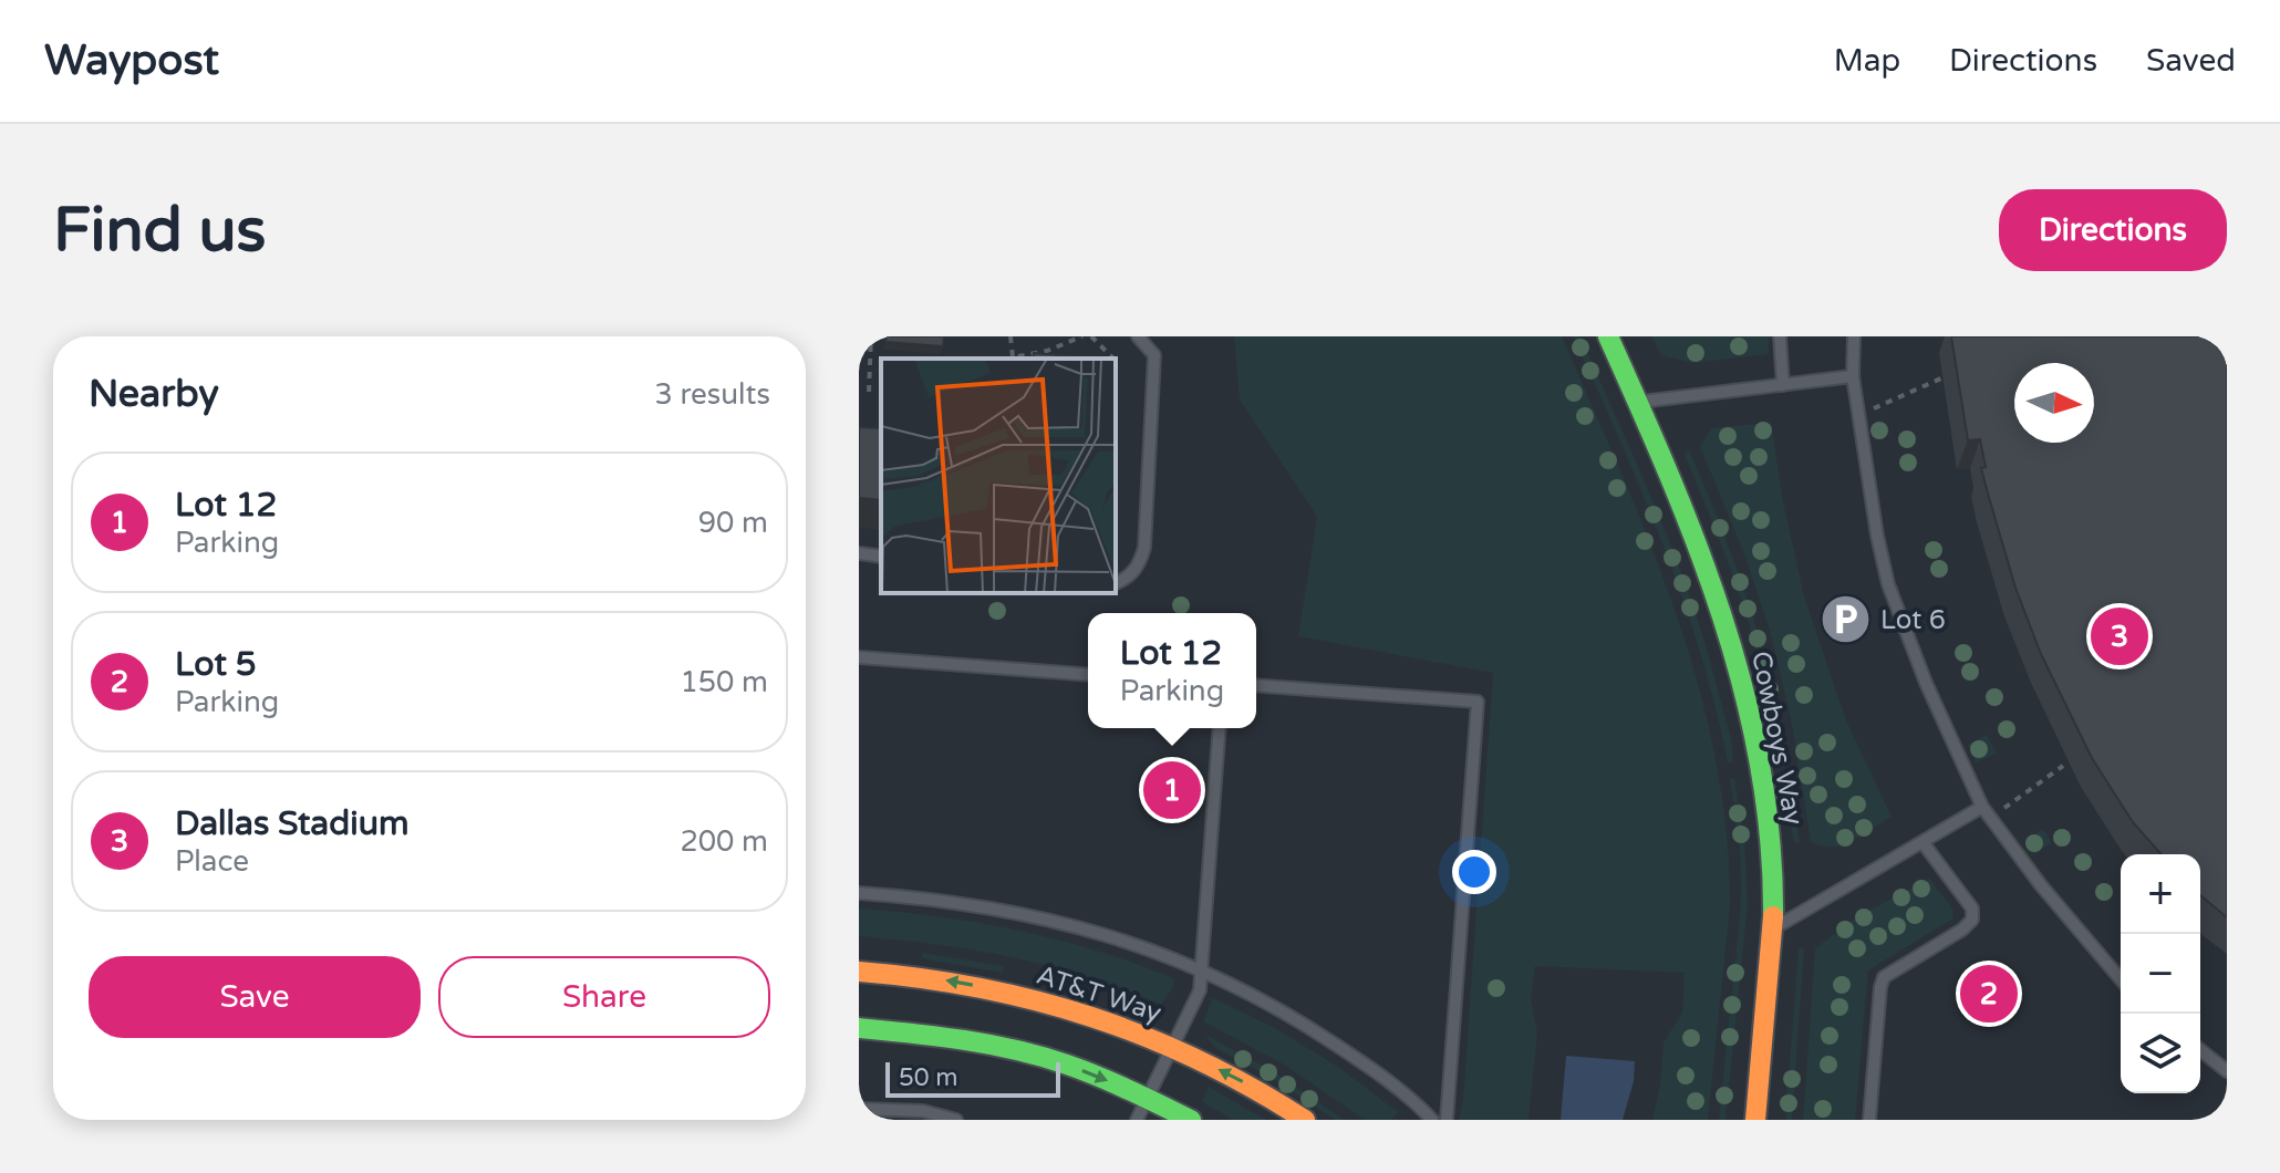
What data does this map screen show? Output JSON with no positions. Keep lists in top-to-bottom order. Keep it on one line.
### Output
{"streets":{"main road":["Cowboys Way","AT&T Way"]},"places":{"parking":["Lot 6"]},"scale_bar":"50 m","north":"right","page":{"header":"Waypost","nav":["Map","Directions","Saved"],"buttons":["Directions",["Save","Share"]],"title":"Find us","heading":["Nearby","3 results"],"list":[{"mark":"1","name":"Lot 12","note":"Parking","value":"90 m"},{"mark":"2","name":"Lot 5","note":"Parking","value":"150 m"},{"mark":"3","name":"Dallas Stadium","note":"Place","value":"200 m"}],"pins":["3","1","2"],"popup":["Lot 12","Parking"],"map_buttons":["+","−"],"scale":"50 m"}}
